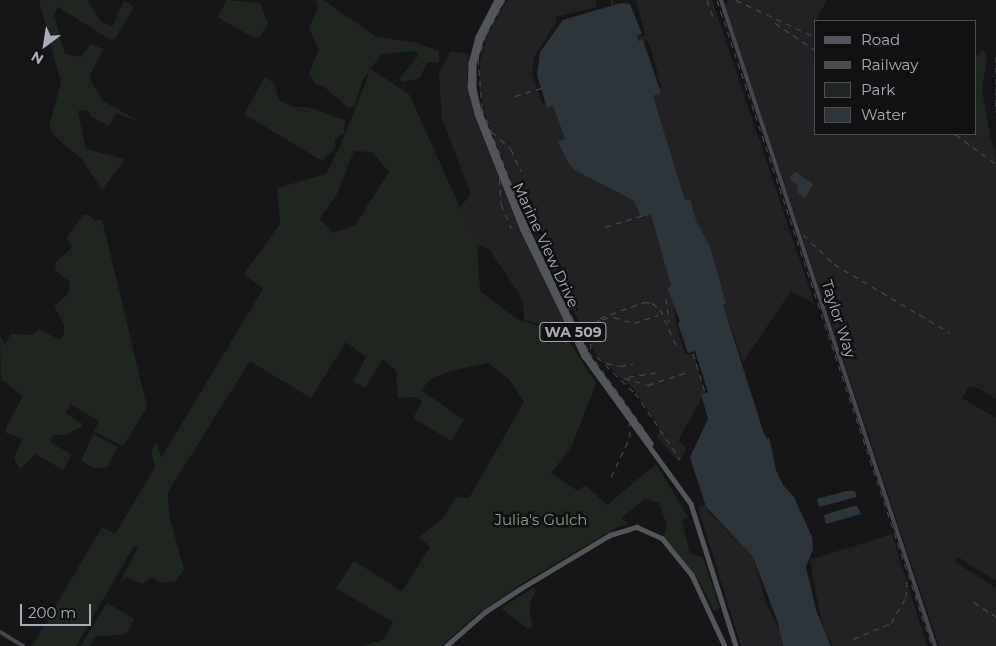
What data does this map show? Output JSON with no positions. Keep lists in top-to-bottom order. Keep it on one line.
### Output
{"streets":{"main road":["Marine View Drive","WA 509"],"street":["Taylor Way"]},"parks":["Julia's Gulch"],"legend":["Road","Railway","Park","Water"],"scale_bar":"200 m","north":"bottom left"}
